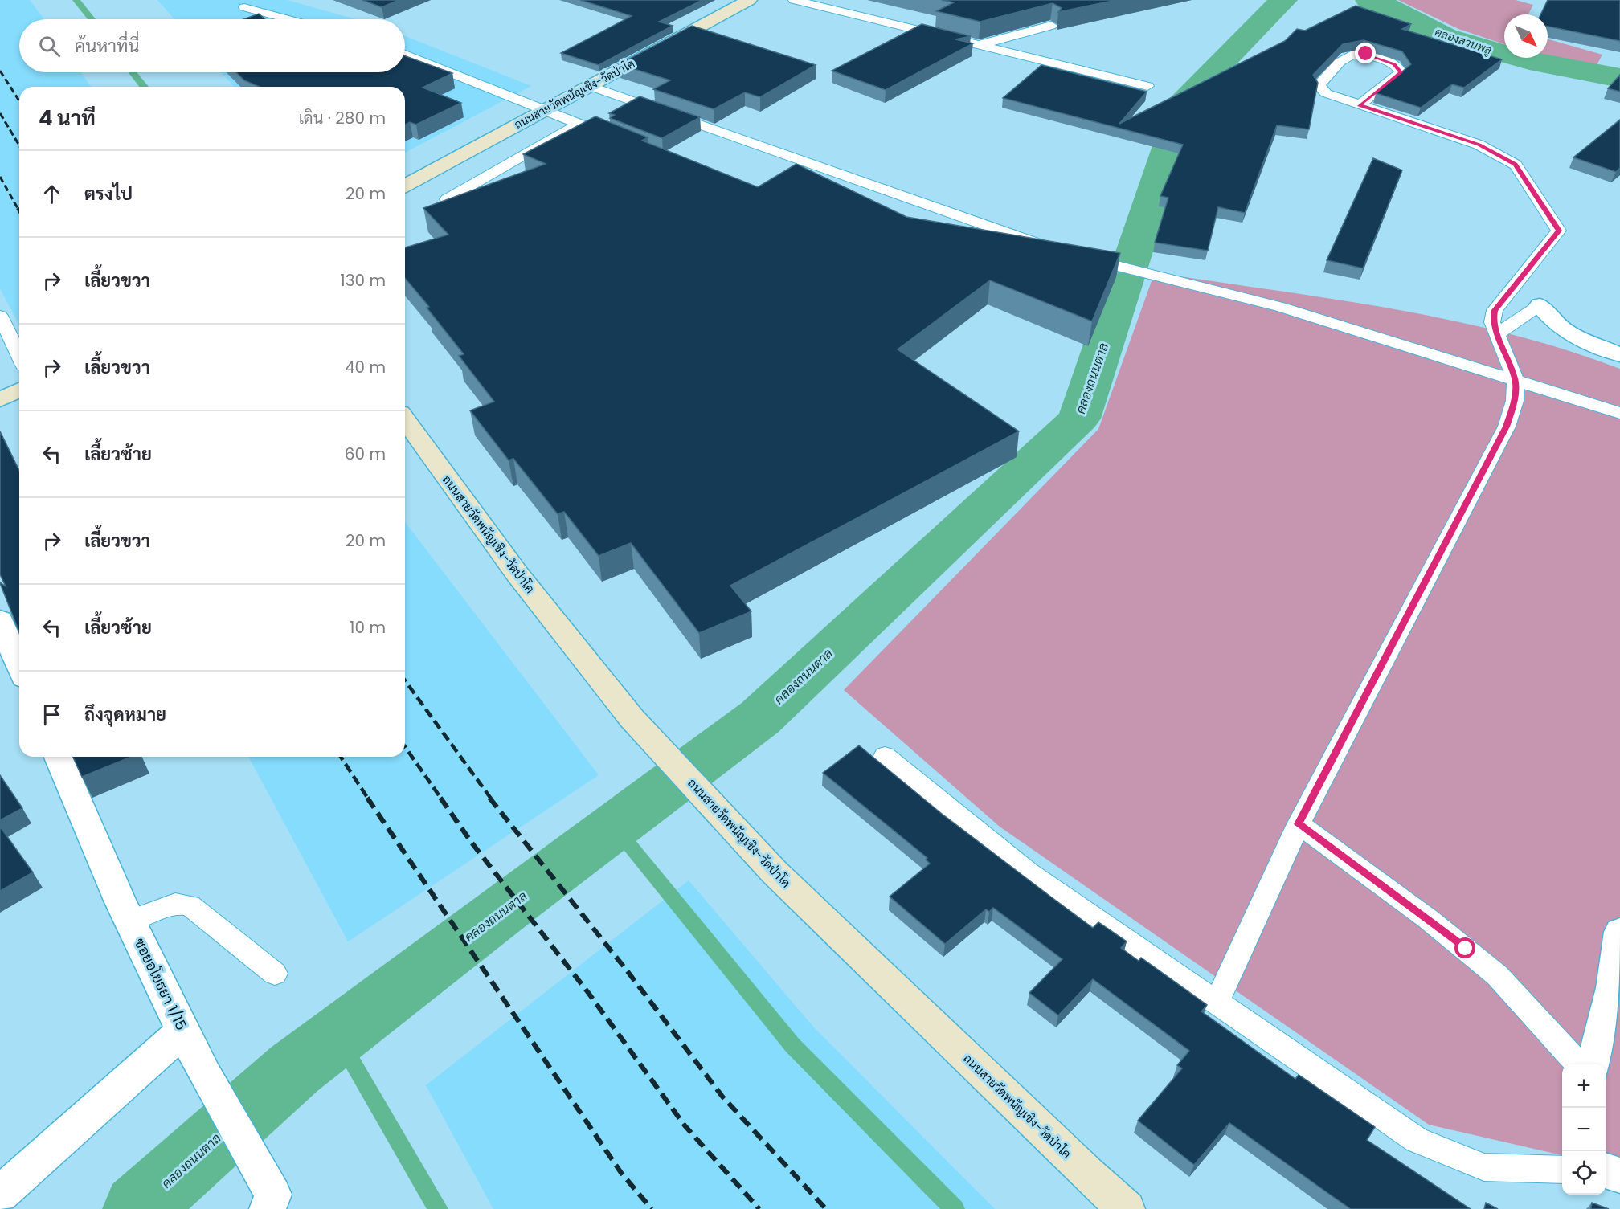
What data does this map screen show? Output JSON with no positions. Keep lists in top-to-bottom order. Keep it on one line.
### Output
{"streets":{"main road":["ถนนสายวัดพนัญเชิง-วัดป่าโค"],"street":["ซอยอโยธยา 1/15"]},"water":["คลองสวนพลู","คลองถนนตาล"],"north":"bottom right","page":{"search":"ค้นหาที่นี่","heading":["4 นาที","เดิน · 280 m"],"list":[["ตรงไป","20 m"],["เลี้ยวขวา","130 m"],["เลี้ยวขวา","40 m"],["เลี้ยวซ้าย","60 m"],["เลี้ยวขวา","20 m"],["เลี้ยวซ้าย","10 m"],"ถึงจุดหมาย"],"map_buttons":["+","−"]}}
